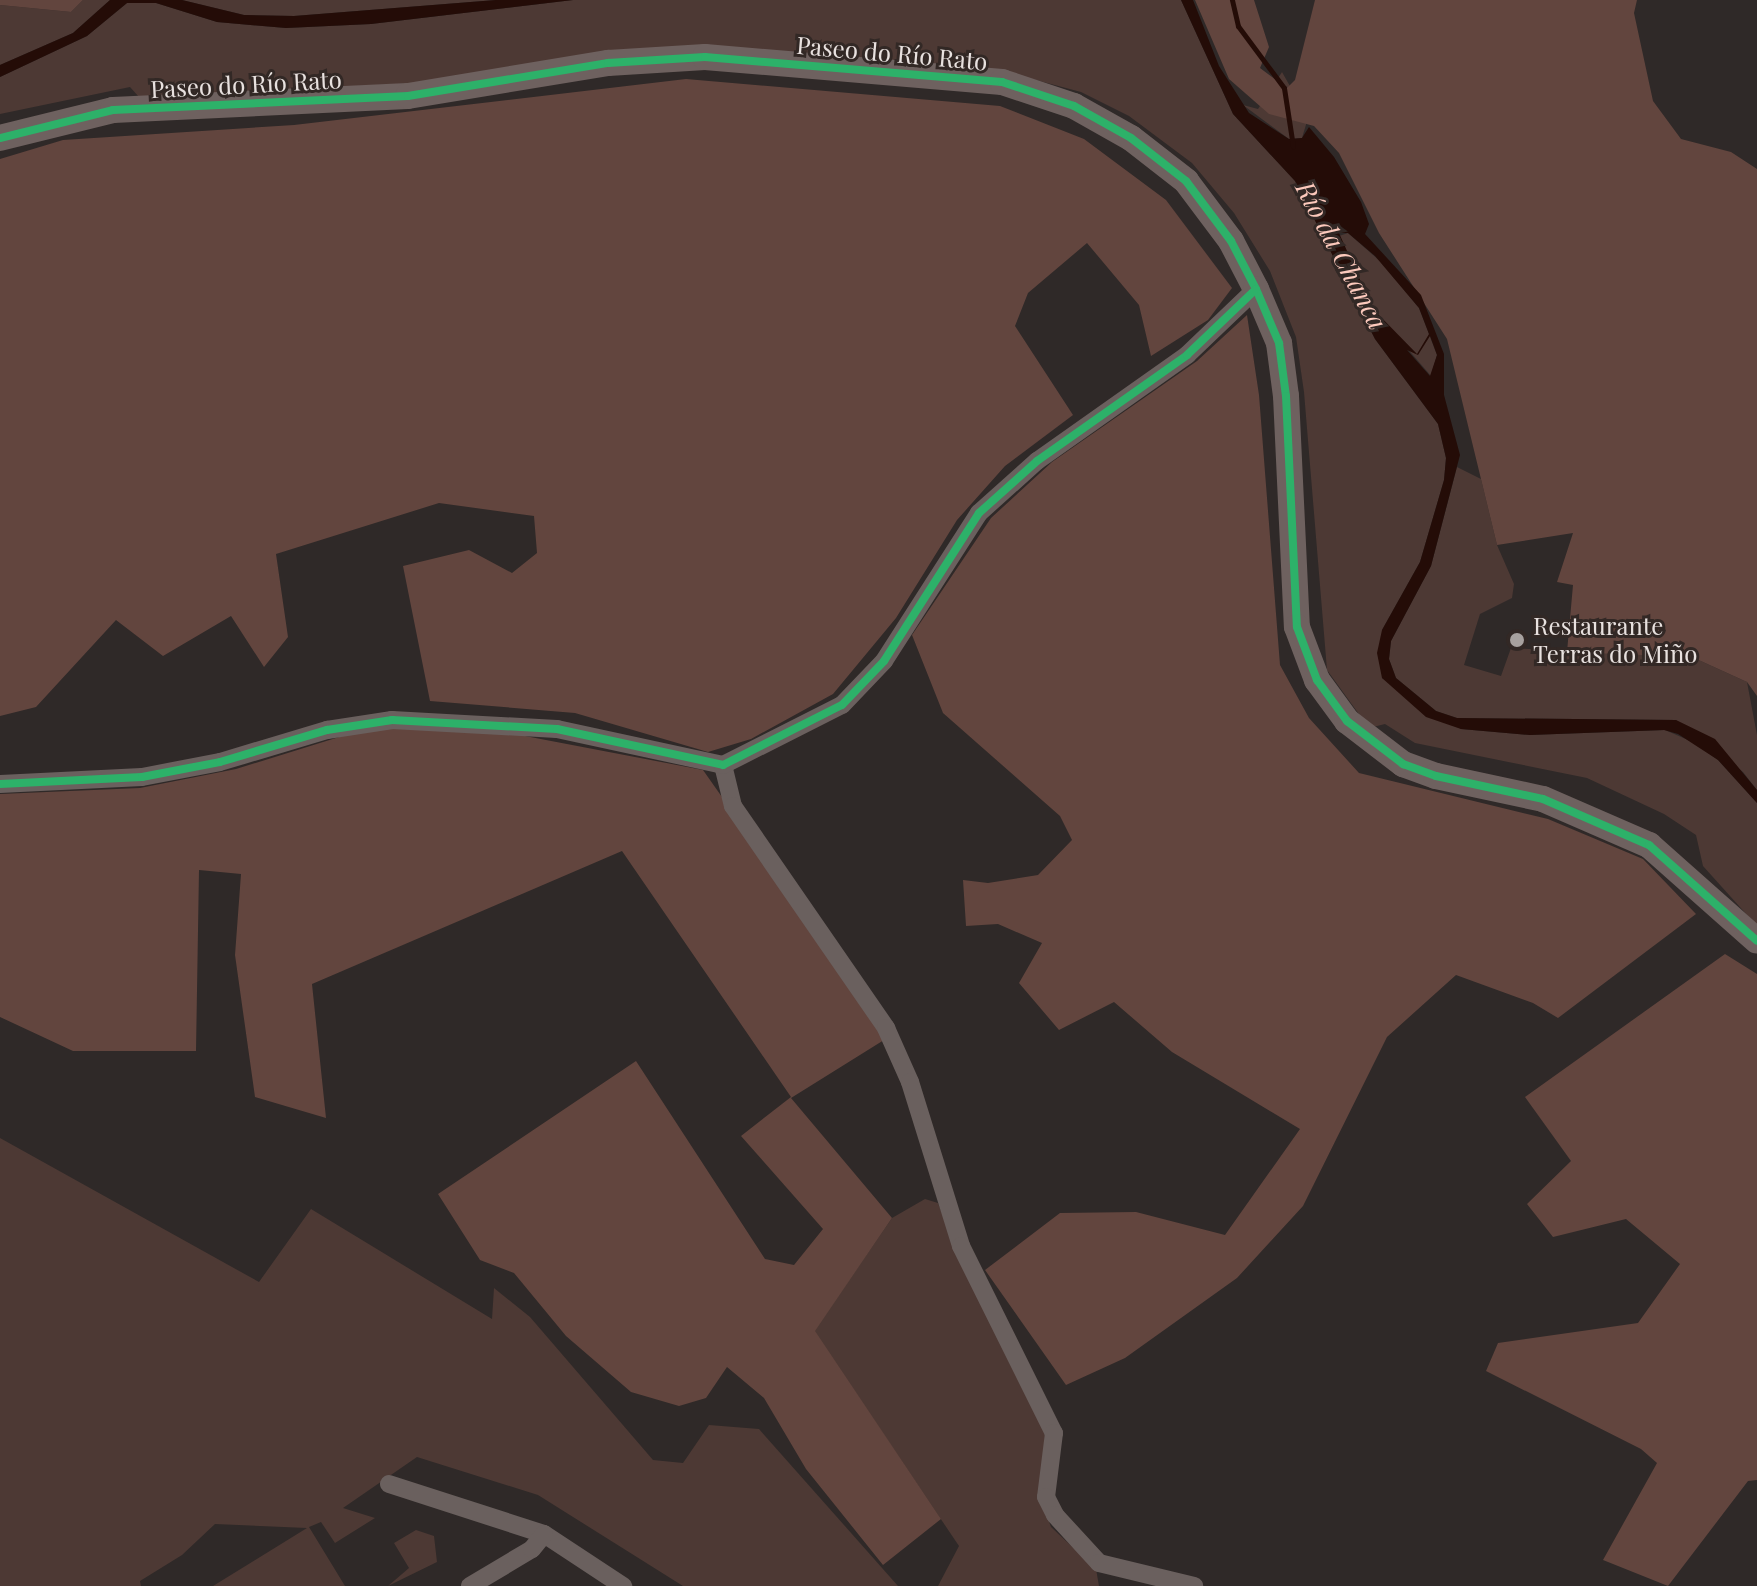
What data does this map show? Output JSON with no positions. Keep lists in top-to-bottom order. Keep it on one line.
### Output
{"streets":{"street":["Paseo do Río Rato"]},"water":["Río da Chanca"],"places":["Restaurante Terras do Miño"]}
